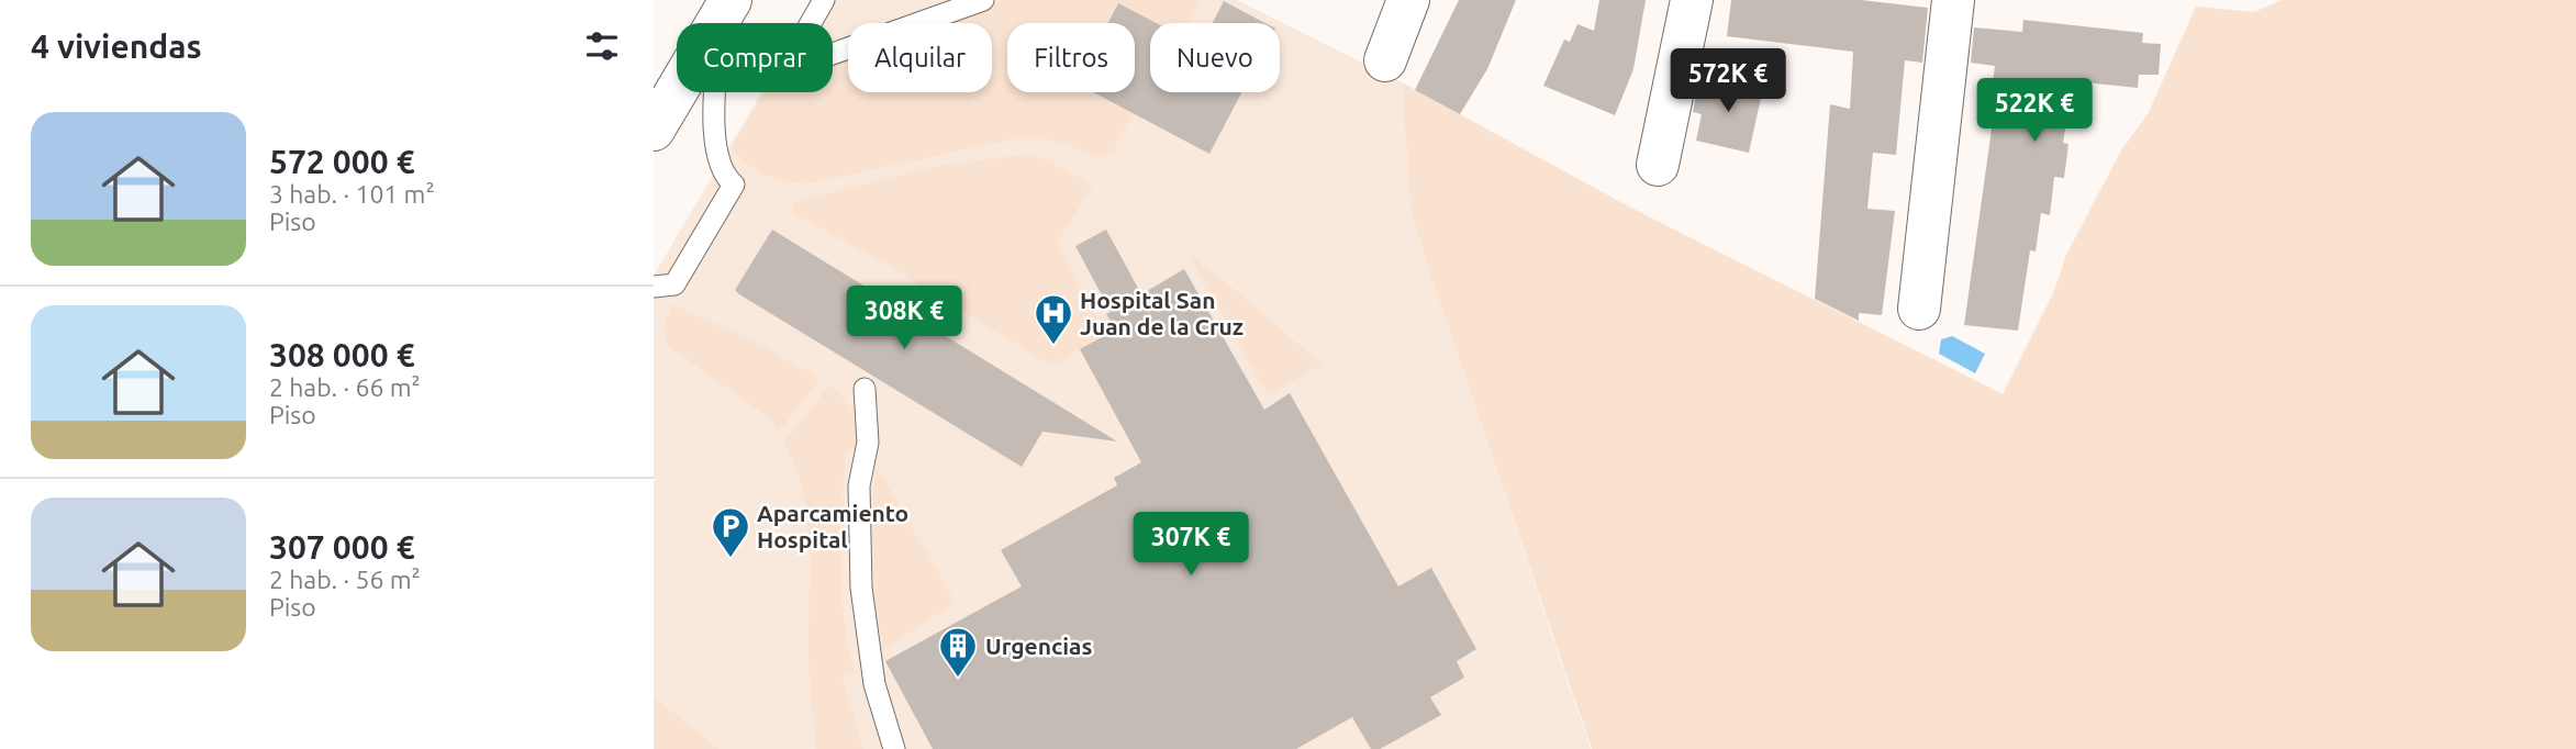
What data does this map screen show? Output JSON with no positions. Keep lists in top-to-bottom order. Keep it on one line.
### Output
{"places":{"hospital":["Hospital San Juan de la Cruz"],"parking":["Aparcamiento Hospital"],"building":["Urgencias"]},"page":{"heading":"4 viviendas","chip":["Comprar","Alquilar","Filtros","Nuevo"],"price":["572K €","522K €","308K €","307K €"],"list":[{"name":"572 000 €","note":"3 hab. · 101 m² · Piso"},{"name":"308 000 €","note":"2 hab. · 66 m² · Piso"},{"name":"307 000 €","note":"2 hab. · 56 m² · Piso"}]}}
